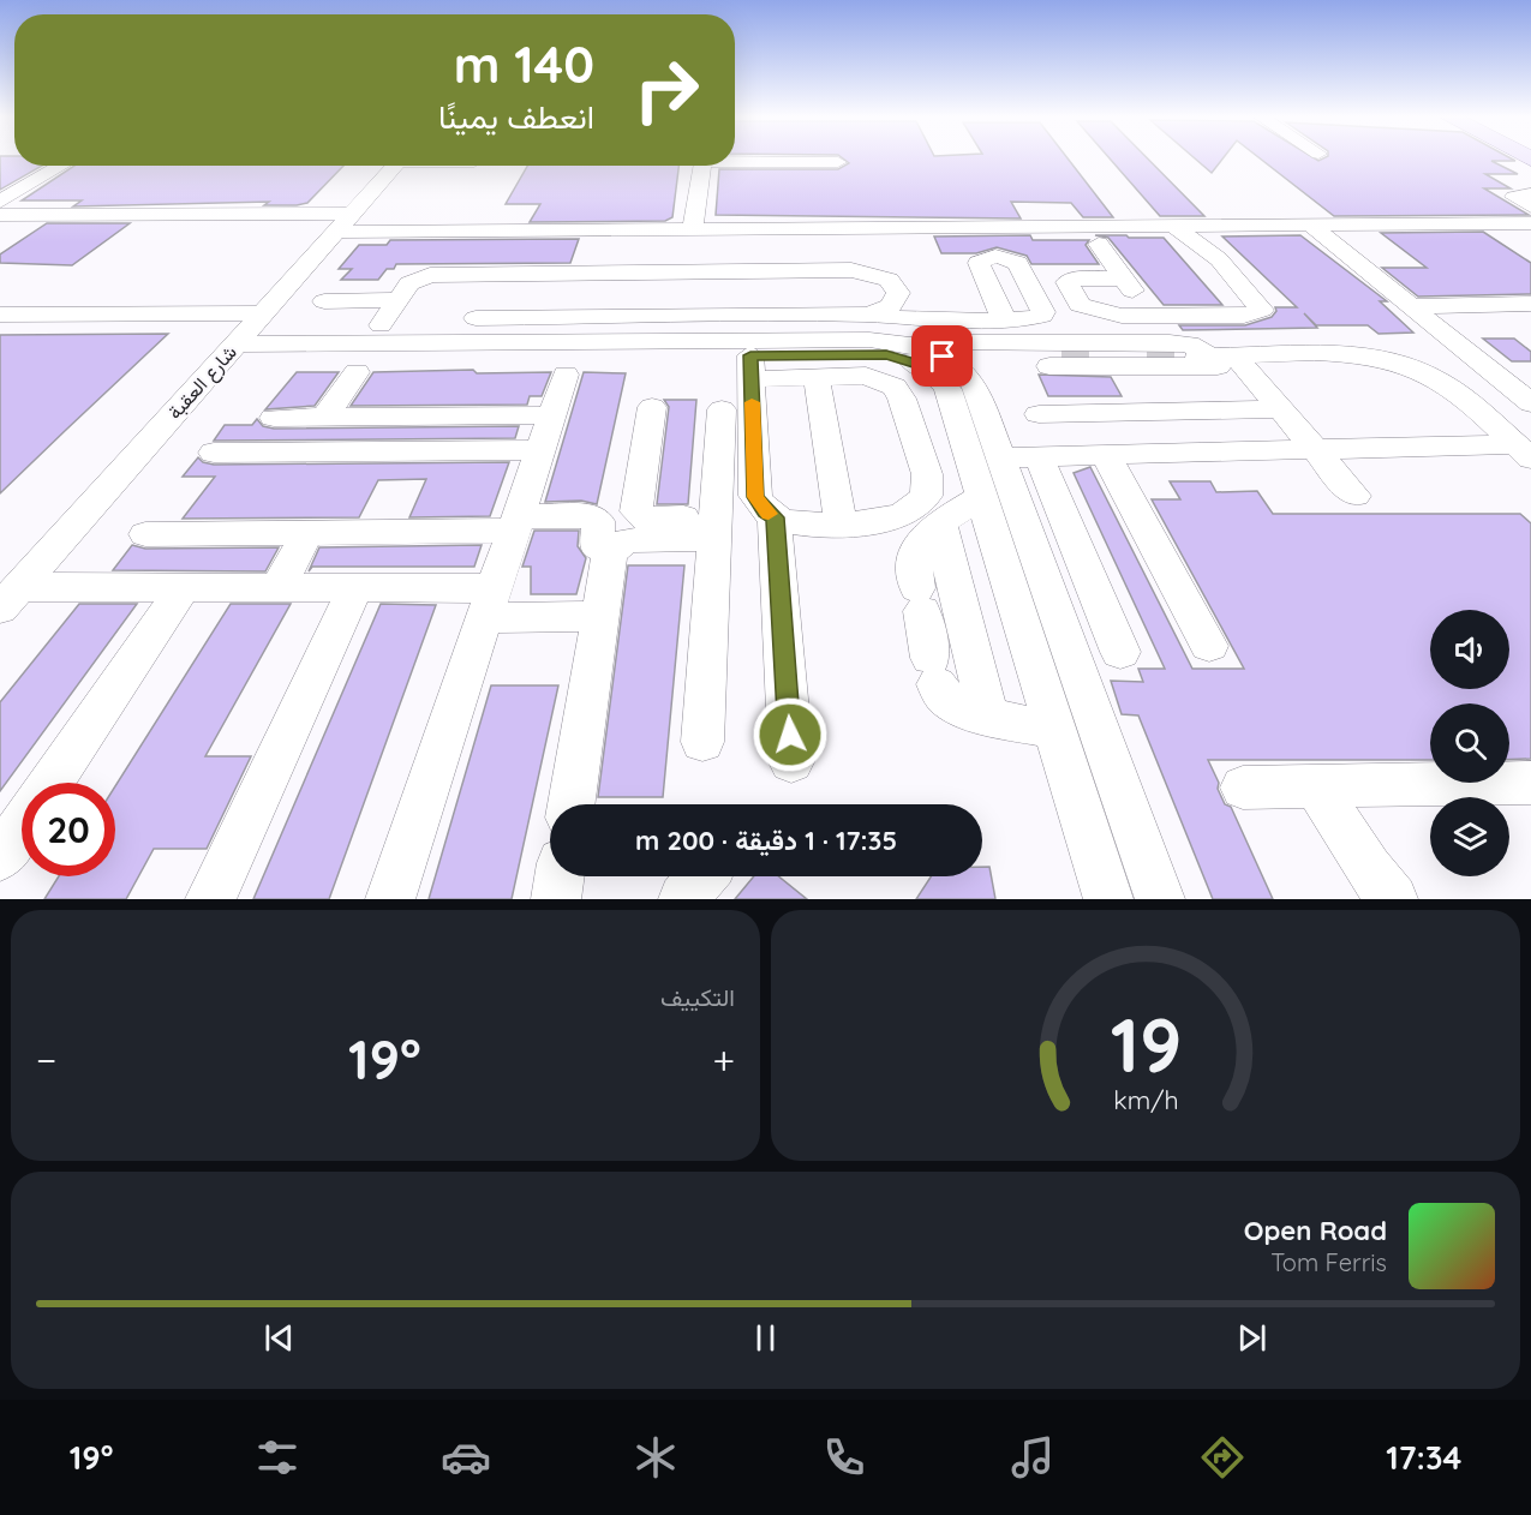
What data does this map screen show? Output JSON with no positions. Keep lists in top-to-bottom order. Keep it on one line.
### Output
{"streets":{"street":["شارع العقبة"]},"page":{"turn":["140 m","انعطف يمينًا"],"limit":"20","trip":"17:35 · 1 دقيقة · 200 m","tile":"التكييف","heat":["−","19°","+"],"song":["Open Road","Tom Ferris"],"tabs":["17:34","19°"],"gauge":["19","km/h"]}}
